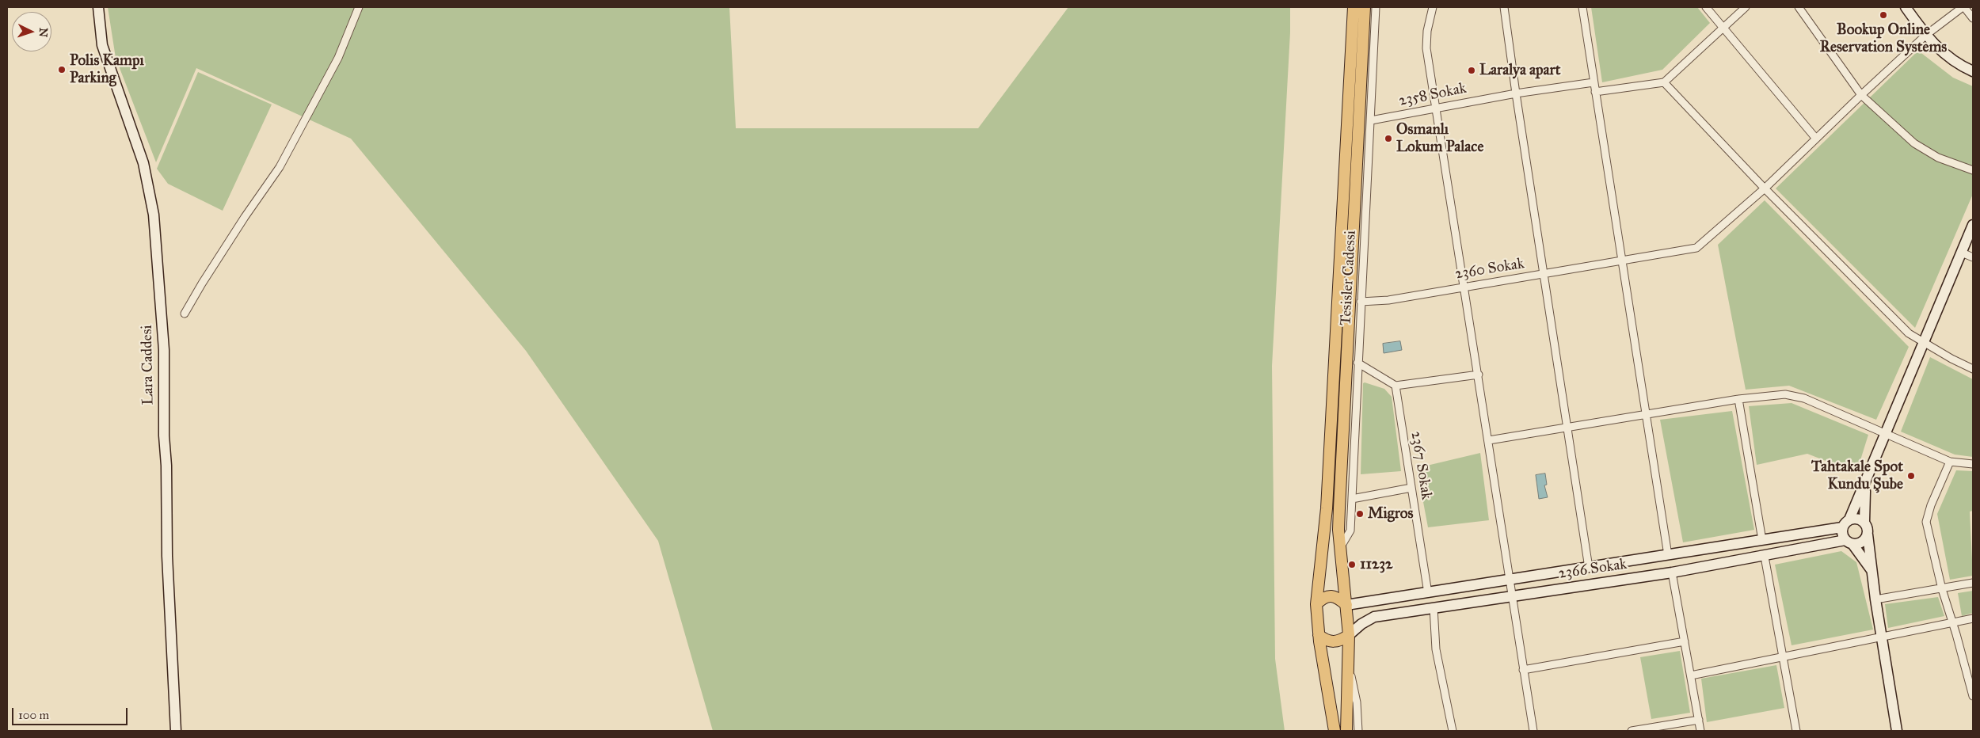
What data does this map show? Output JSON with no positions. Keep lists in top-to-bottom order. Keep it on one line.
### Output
{"streets":{"street":["2358 Sokak","2360 Sokak","Tesisler Cadessi","Lara Caddesi","2367 Sokak","2366 Sokak"]},"crossings":[["2358 Sokak","Tesisler Cadessi"],["2360 Sokak","Tesisler Cadessi"],["2367 Sokak","2366 Sokak"]],"places":["Bookup Online Reservation Systems","Polis Kampı Parking","Laralya apart","Osmanlı Lokum Palace","Tahtakale Spot Kundu Şube","Migros","11232"],"scale_bar":"100 m","north":"right"}
